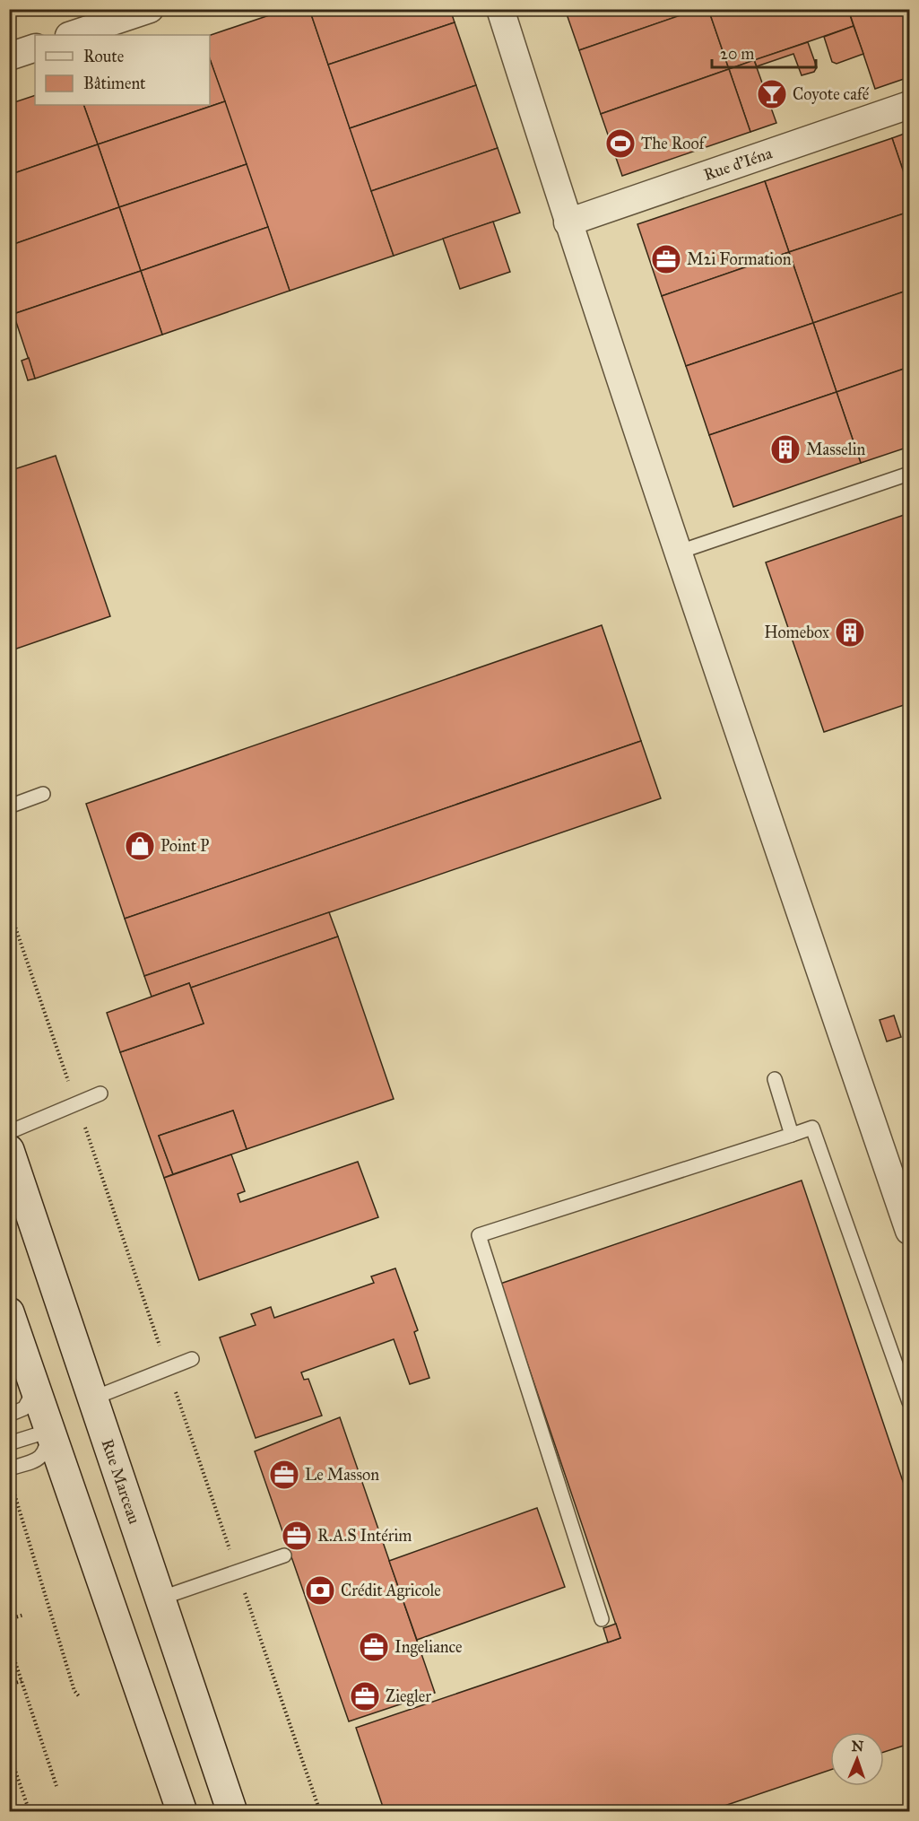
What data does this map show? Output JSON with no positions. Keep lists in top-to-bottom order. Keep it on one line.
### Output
{"streets":{"main road":["Rue Marceau"],"street":["Rue d'Iéna"]},"places":{"bar":["Coyote café"],"sports":["The Roof"],"office":["M2i Formation","Le Masson","R.A.S Intérim","Ingeliance","Ziegler"],"building":["Masselin","Homebox"],"shop":["Point P"],"bank":["Crédit Agricole"]},"legend":["Route","Bâtiment"],"scale_bar":"20 m","north":"top"}
